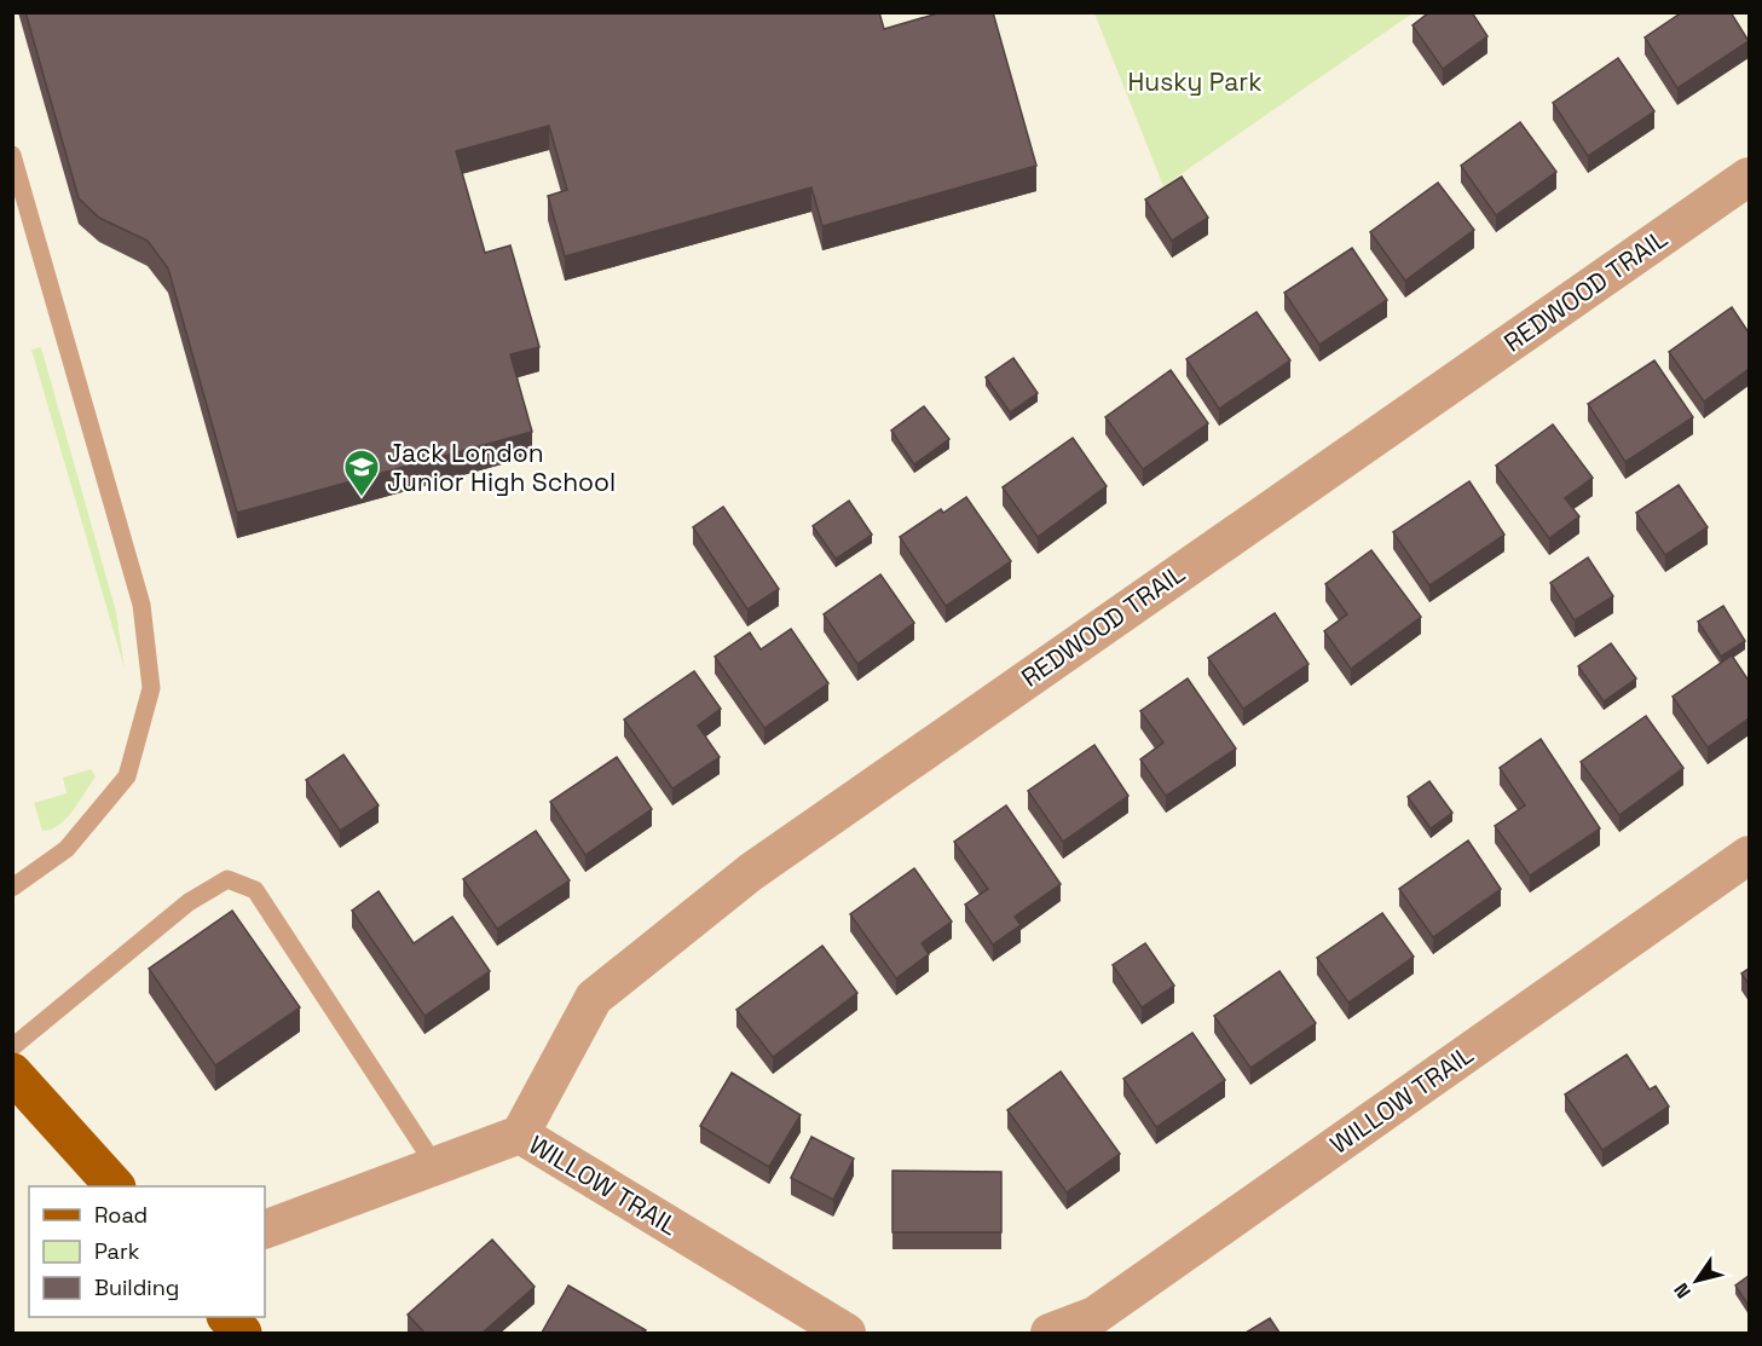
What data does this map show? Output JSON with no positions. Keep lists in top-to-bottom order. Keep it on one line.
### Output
{"streets":{"street":["REDWOOD TRAIL","WILLOW TRAIL"]},"crossings":[["REDWOOD TRAIL","WILLOW TRAIL"]],"parks":["Husky Park"],"places":{"school or university":["Jack London Junior High School"]},"legend":["Road","Park","Building"],"north":"bottom left"}
